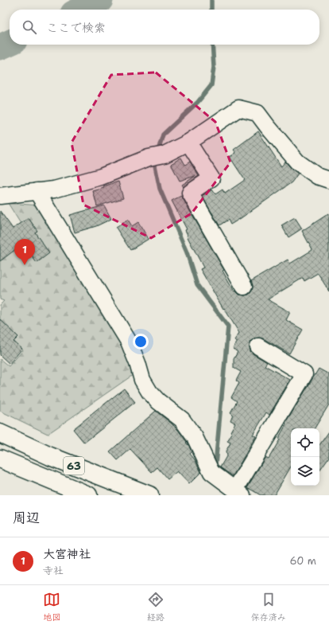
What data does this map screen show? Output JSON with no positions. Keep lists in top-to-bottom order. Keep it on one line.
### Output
{"streets":{"main road":["63"]},"page":{"search":"ここで検索","pins":"1","heading":"周辺","list":[{"mark":"1","name":"大宮神社","note":"寺社","value":"60 m"}],"nav":["地図","経路","保存済み"]}}
